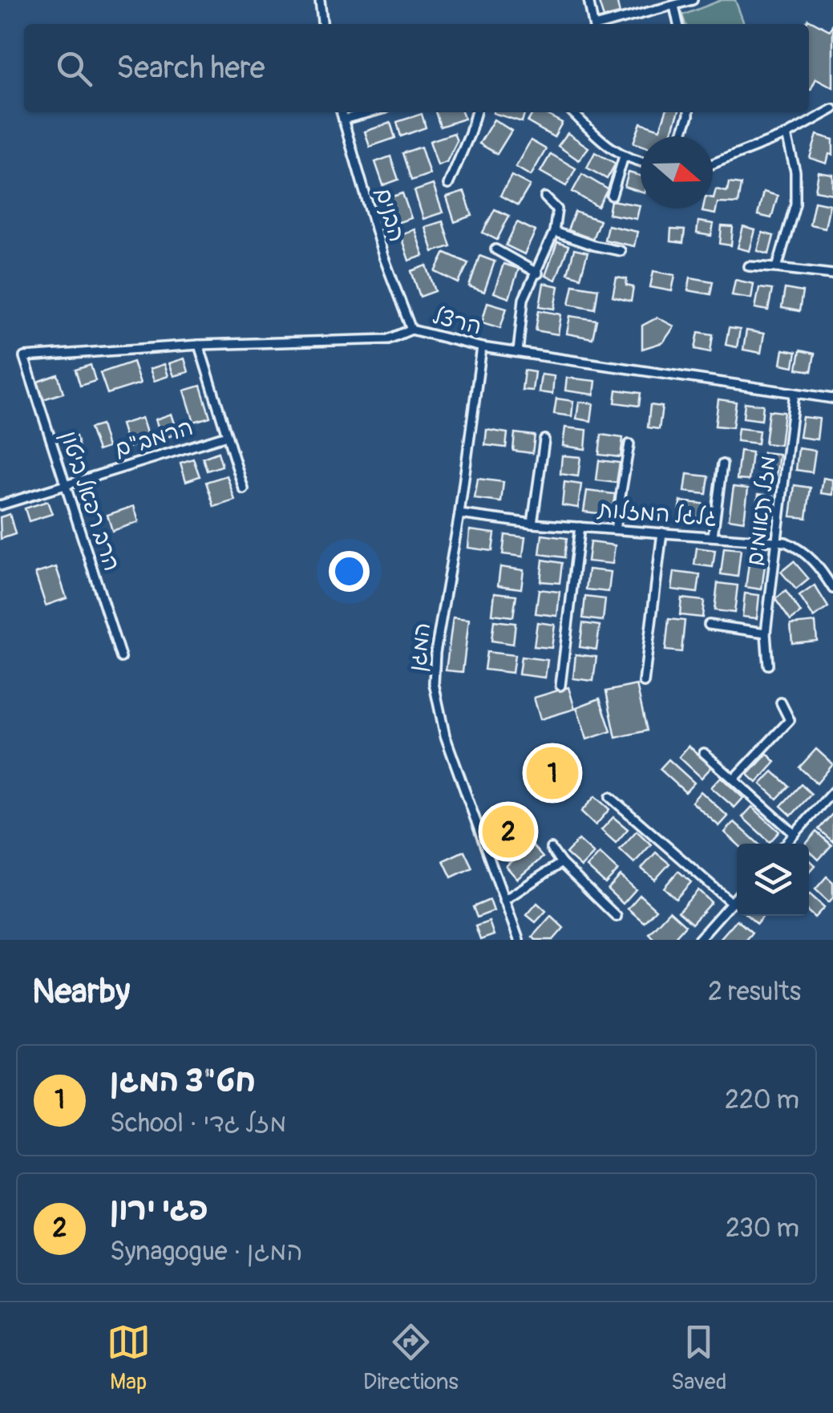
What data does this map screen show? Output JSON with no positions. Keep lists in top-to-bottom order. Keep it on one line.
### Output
{"streets":{"street":["הבנים","הרצל","הרמב\"ם","הרב רפאל ביטון","מזל תאומים","גלגל המזלות","המגן"]},"crossings":[["הבנים","הרצל"],["הרצל","הרמב\"ם"],["הרצל","הרב רפאל ביטון"],["הרצל","מזל תאומים"],["הרצל","המגן"],["הרמב\"ם","הרב רפאל ביטון"],["מזל תאומים","גלגל המזלות"],["גלגל המזלות","המגן"]],"north":"right","page":{"search":"Search here","pins":["1","2"],"heading":["Nearby","2 results"],"list":[{"mark":"1","name":"חט\"צ המגן","note":"School · מזל גדי","value":"220 m"},{"mark":"2","name":"פגי ירון","note":"Synagogue · המגן","value":"230 m"}],"nav":["Map","Directions","Saved"]}}
